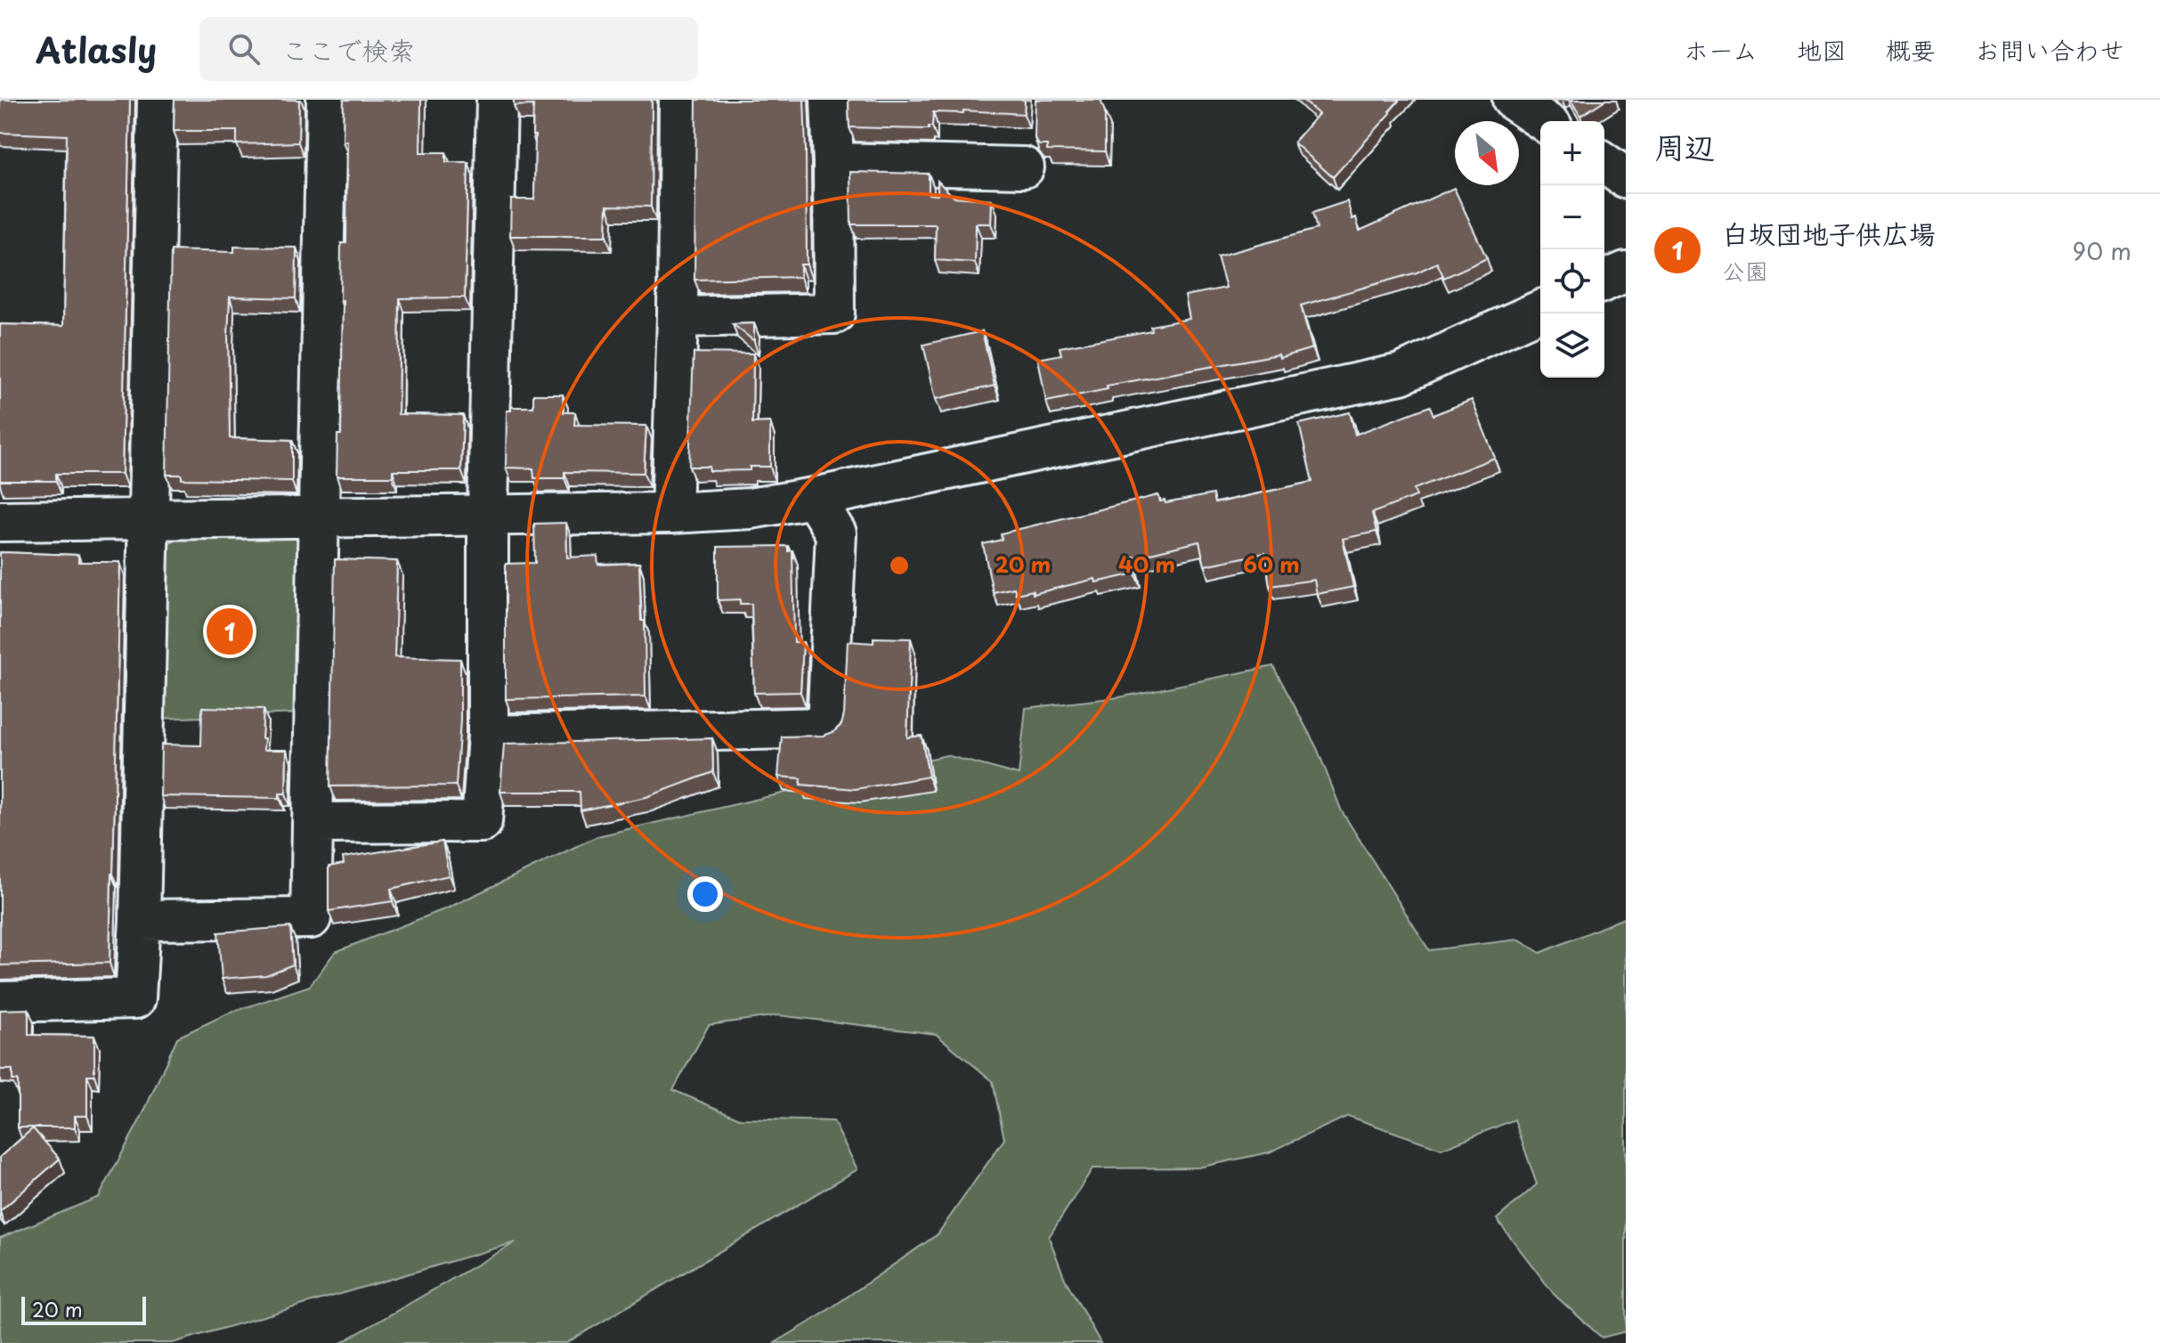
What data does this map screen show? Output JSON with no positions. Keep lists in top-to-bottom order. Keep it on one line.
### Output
{"scale_bar":"20 m","north":"bottom right","page":{"header":"Atlasly","search":"ここで検索","nav":["ホーム","地図","概要","お問い合わせ"],"heading":"周辺","map_buttons":["+","−"],"list":[{"mark":"1","name":"白坂団地子供広場","note":"公園","value":"90 m"}],"pins":"1","scale":"20 m"},"rings":["20 m","40 m","60 m"]}
